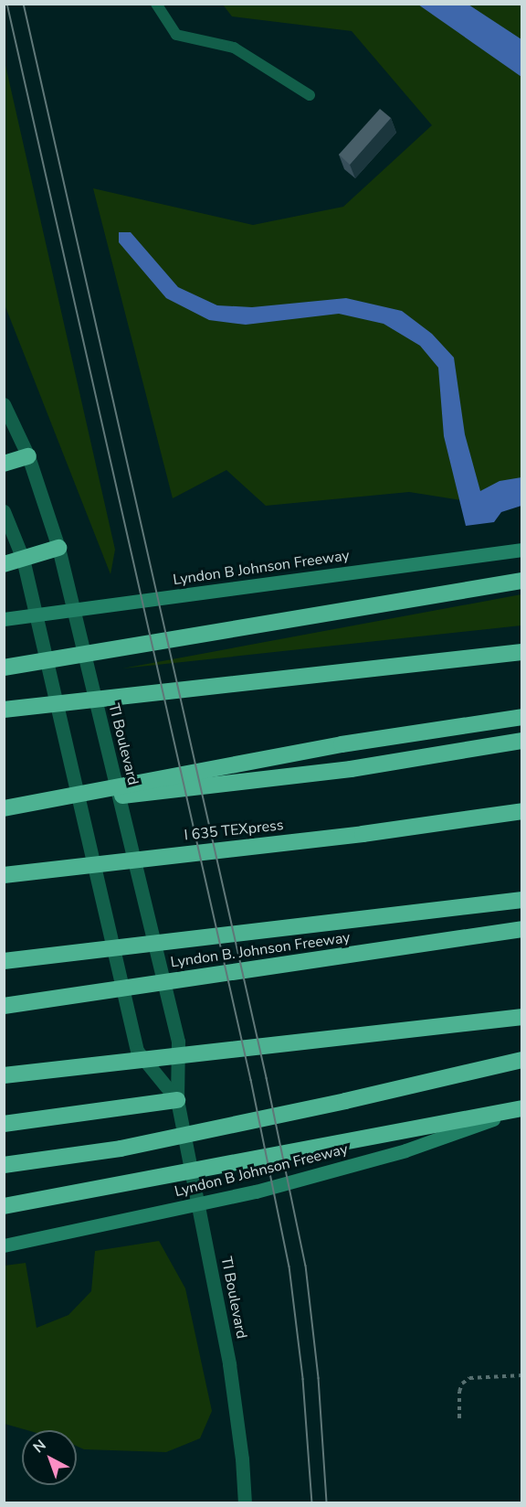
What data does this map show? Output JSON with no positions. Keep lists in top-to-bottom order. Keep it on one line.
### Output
{"streets":{"highway":["I 635 TEXpress","Lyndon B. Johnson Freeway"],"main road":["Lyndon B Johnson Freeway"],"street":["TI Boulevard"]},"north":"top left"}
